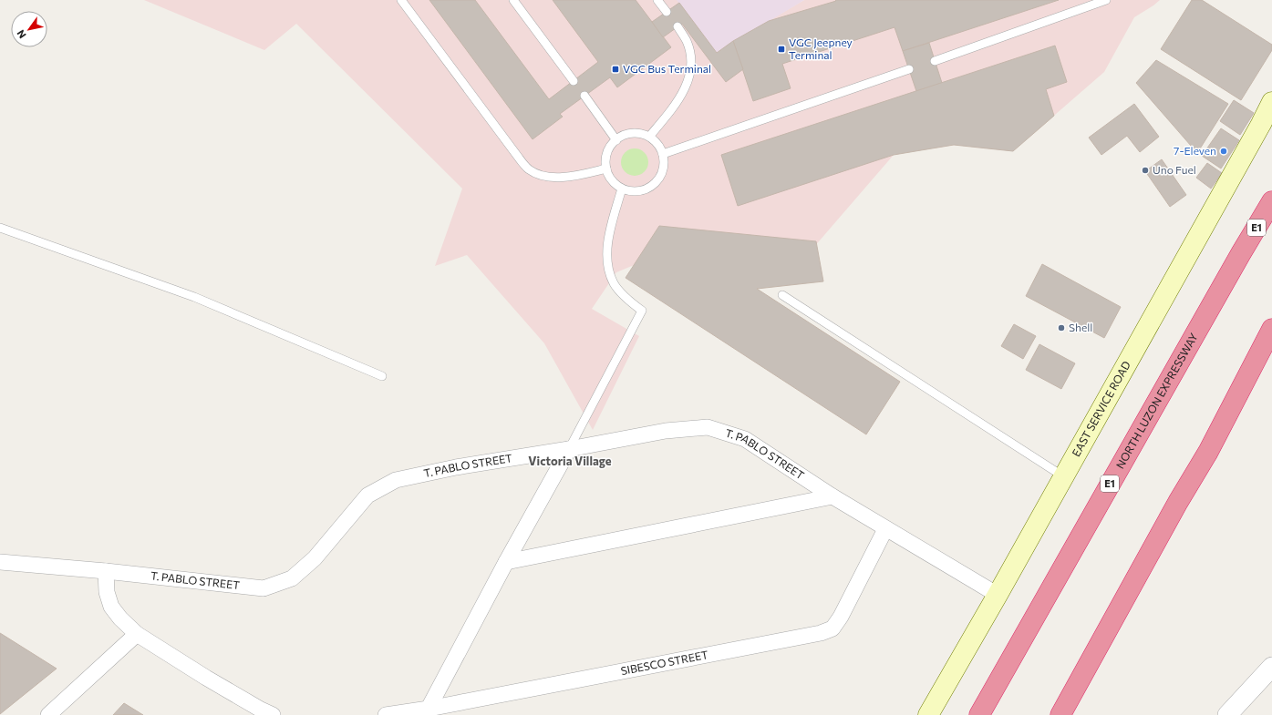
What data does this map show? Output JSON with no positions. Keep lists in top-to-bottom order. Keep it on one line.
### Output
{"streets":{"highway":["E1","NORTH LUZON EXPRESSWAY"],"main road":["EAST SERVICE ROAD"],"street":["T. PABLO STREET","SIBESCO STREET"]},"crossings":[["EAST SERVICE ROAD","T. PABLO STREET"],["T. PABLO STREET","SIBESCO STREET"]],"districts":["Victoria Village"],"places":{"transit":["VGC Jeepney Terminal","VGC Bus Terminal"],"other":["7-Eleven","Uno Fuel","Shell"]},"north":"bottom left"}
